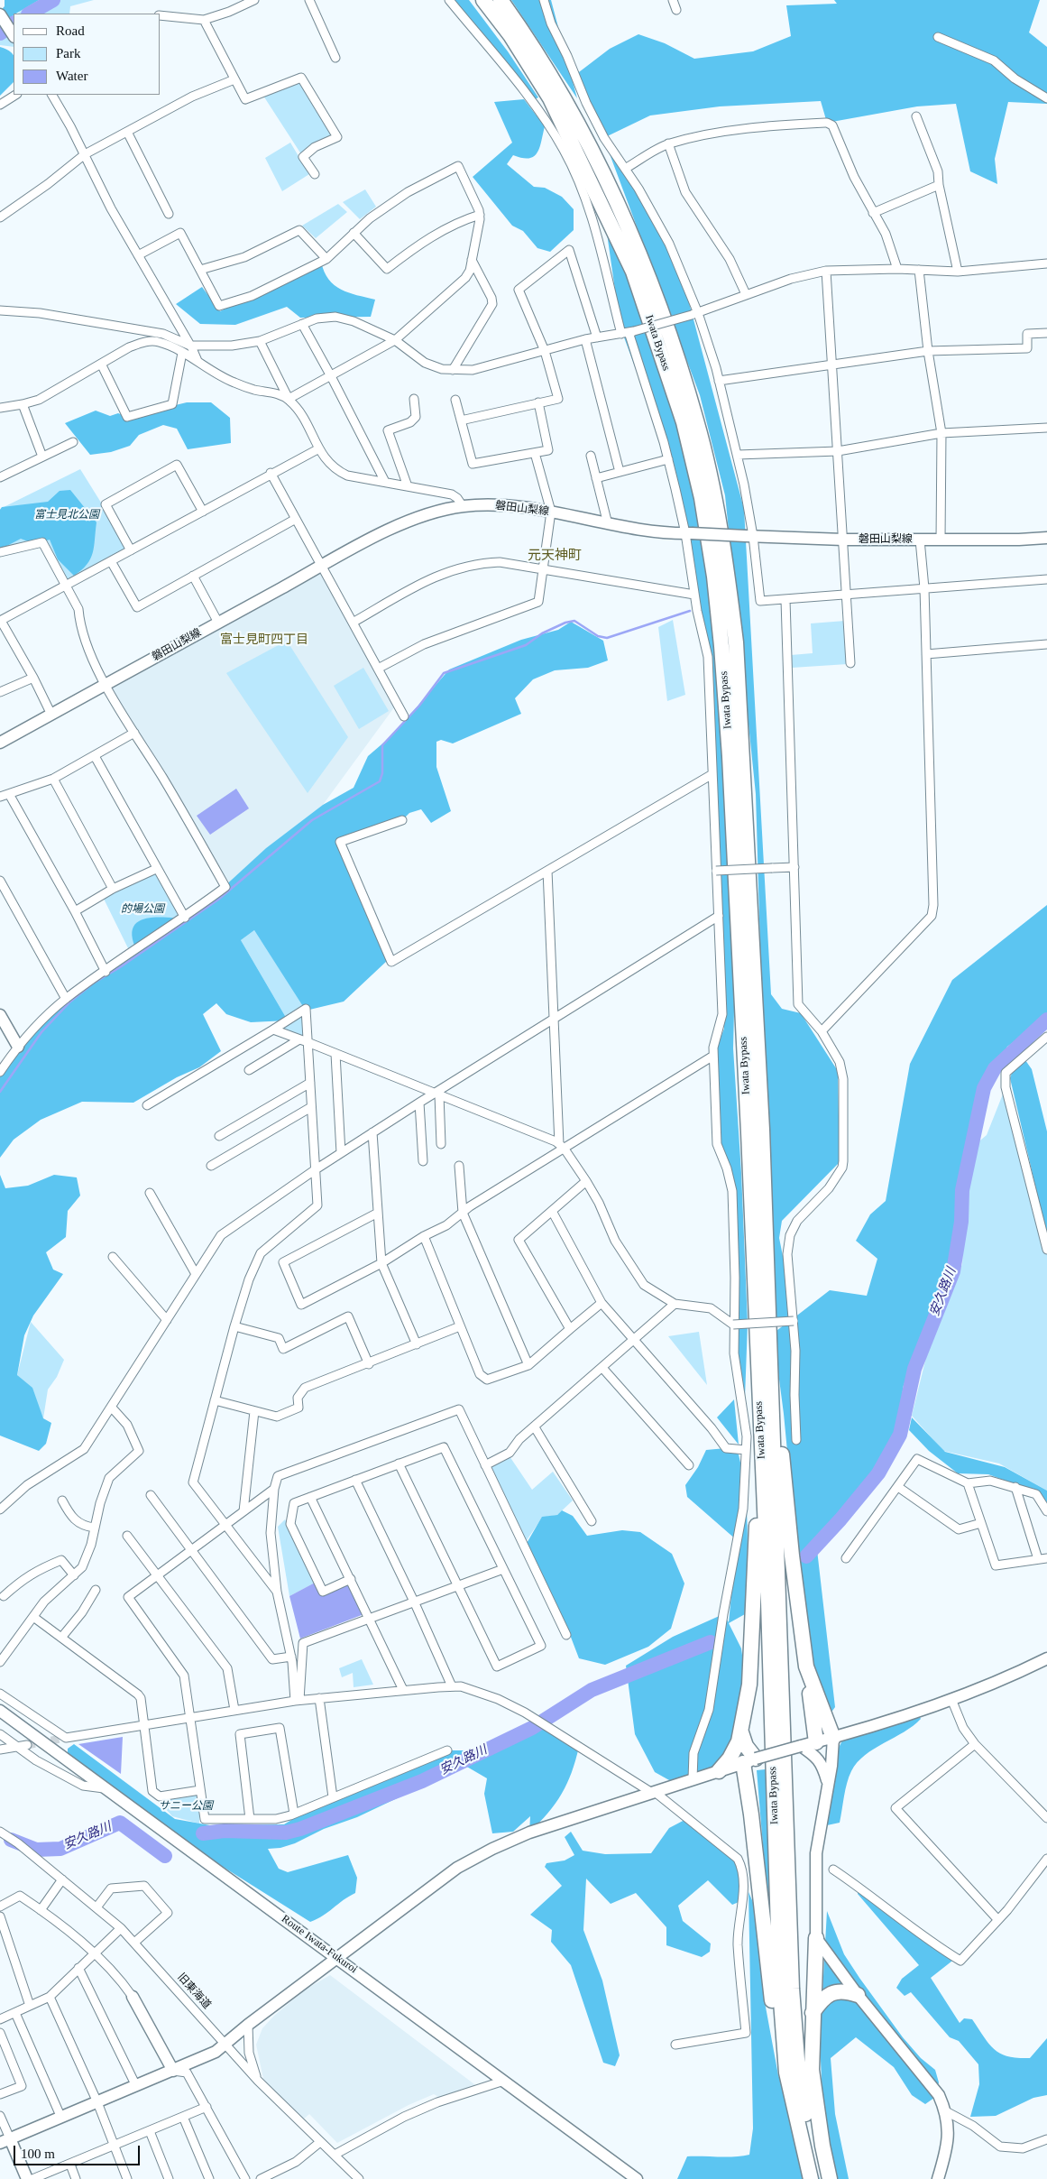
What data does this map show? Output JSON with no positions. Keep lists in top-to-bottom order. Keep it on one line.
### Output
{"streets":{"highway":["Iwata Bypass"],"main road":["磐田山梨線","Route Iwata-Fukuroi"],"street":["旧東海道"]},"districts":["元天神町","富士見町四丁目"],"water":["安久路川"],"parks":["富士見北公園","的場公園","サニー公園"],"legend":["Road","Park","Water"],"scale_bar":"100 m"}
